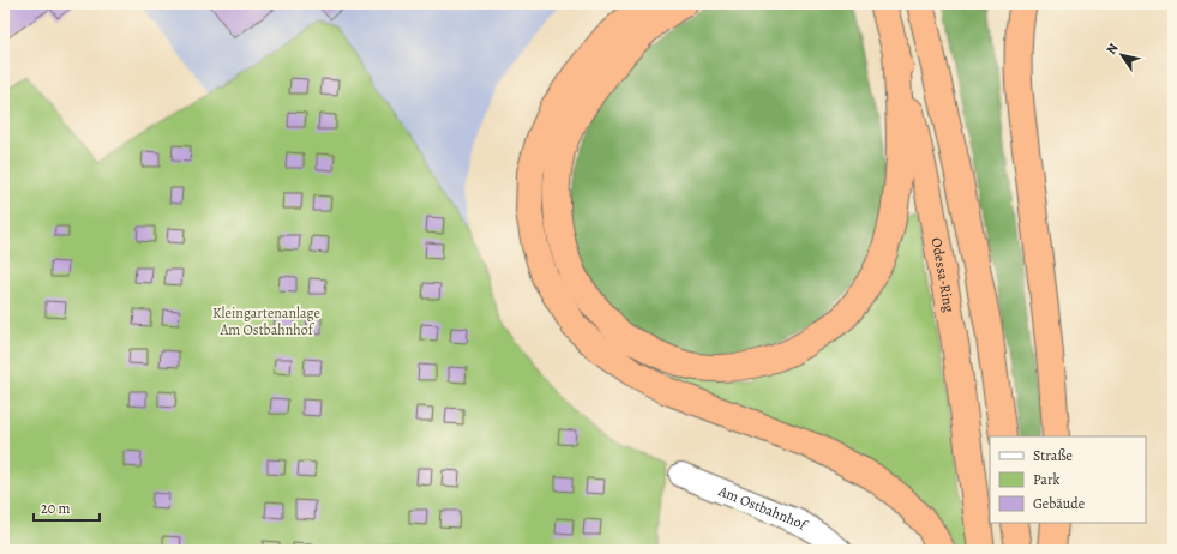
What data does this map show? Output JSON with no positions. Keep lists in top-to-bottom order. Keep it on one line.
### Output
{"streets":{"highway":["Odessa-Ring"],"street":["Am Ostbahnhof"]},"parks":["Kleingartenanlage Am Ostbahnhof"],"legend":["Straße","Park","Gebäude"],"scale_bar":"20 m","north":"top left"}
